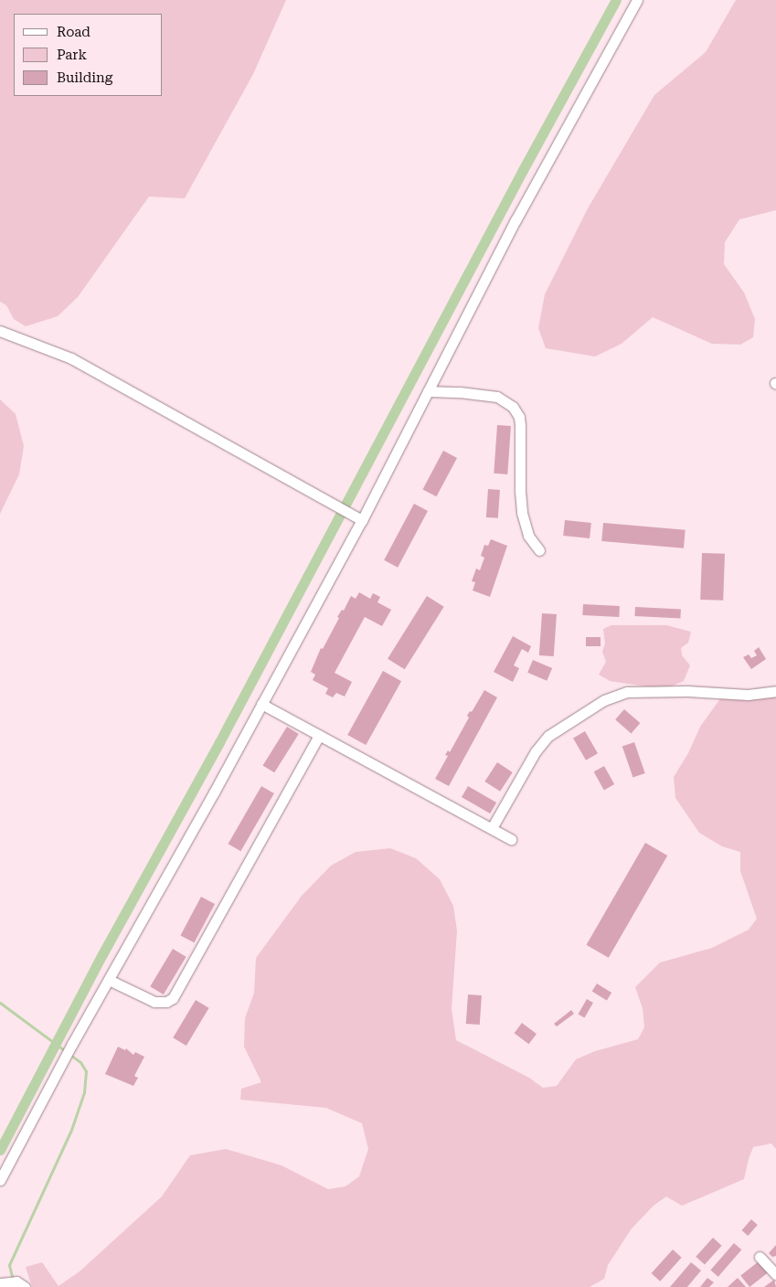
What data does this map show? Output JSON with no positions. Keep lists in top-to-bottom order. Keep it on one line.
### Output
{"legend":["Road","Park","Building"]}
